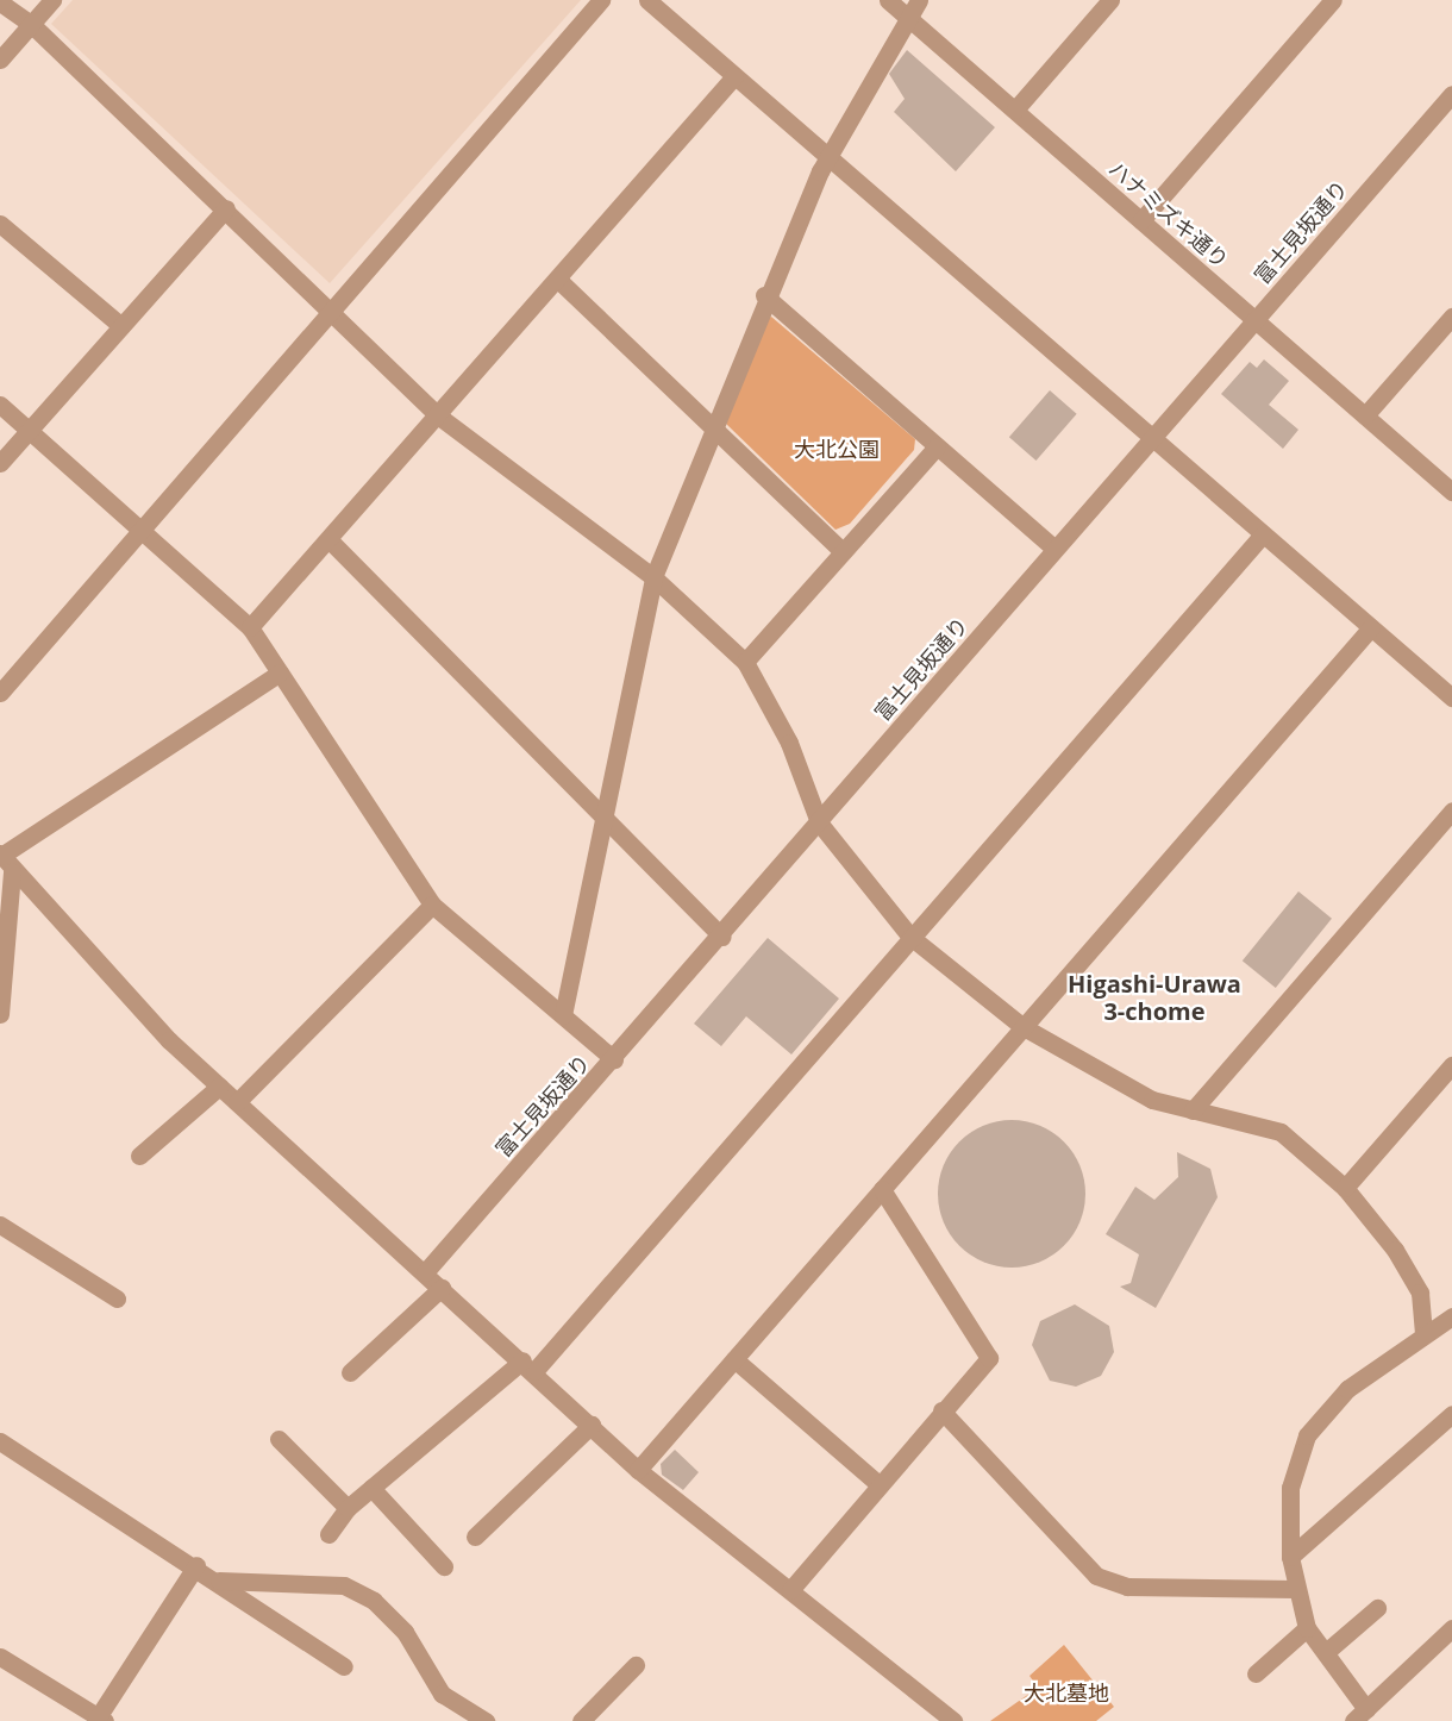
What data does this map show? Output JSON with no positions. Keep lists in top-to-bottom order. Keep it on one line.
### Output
{"streets":{"street":["ハナミズキ通り","富士見坂通り"]},"crossings":[["ハナミズキ通り","富士見坂通り"]],"districts":["Higashi-Urawa 3-chome"],"parks":["大北公園","大北墓地"]}
